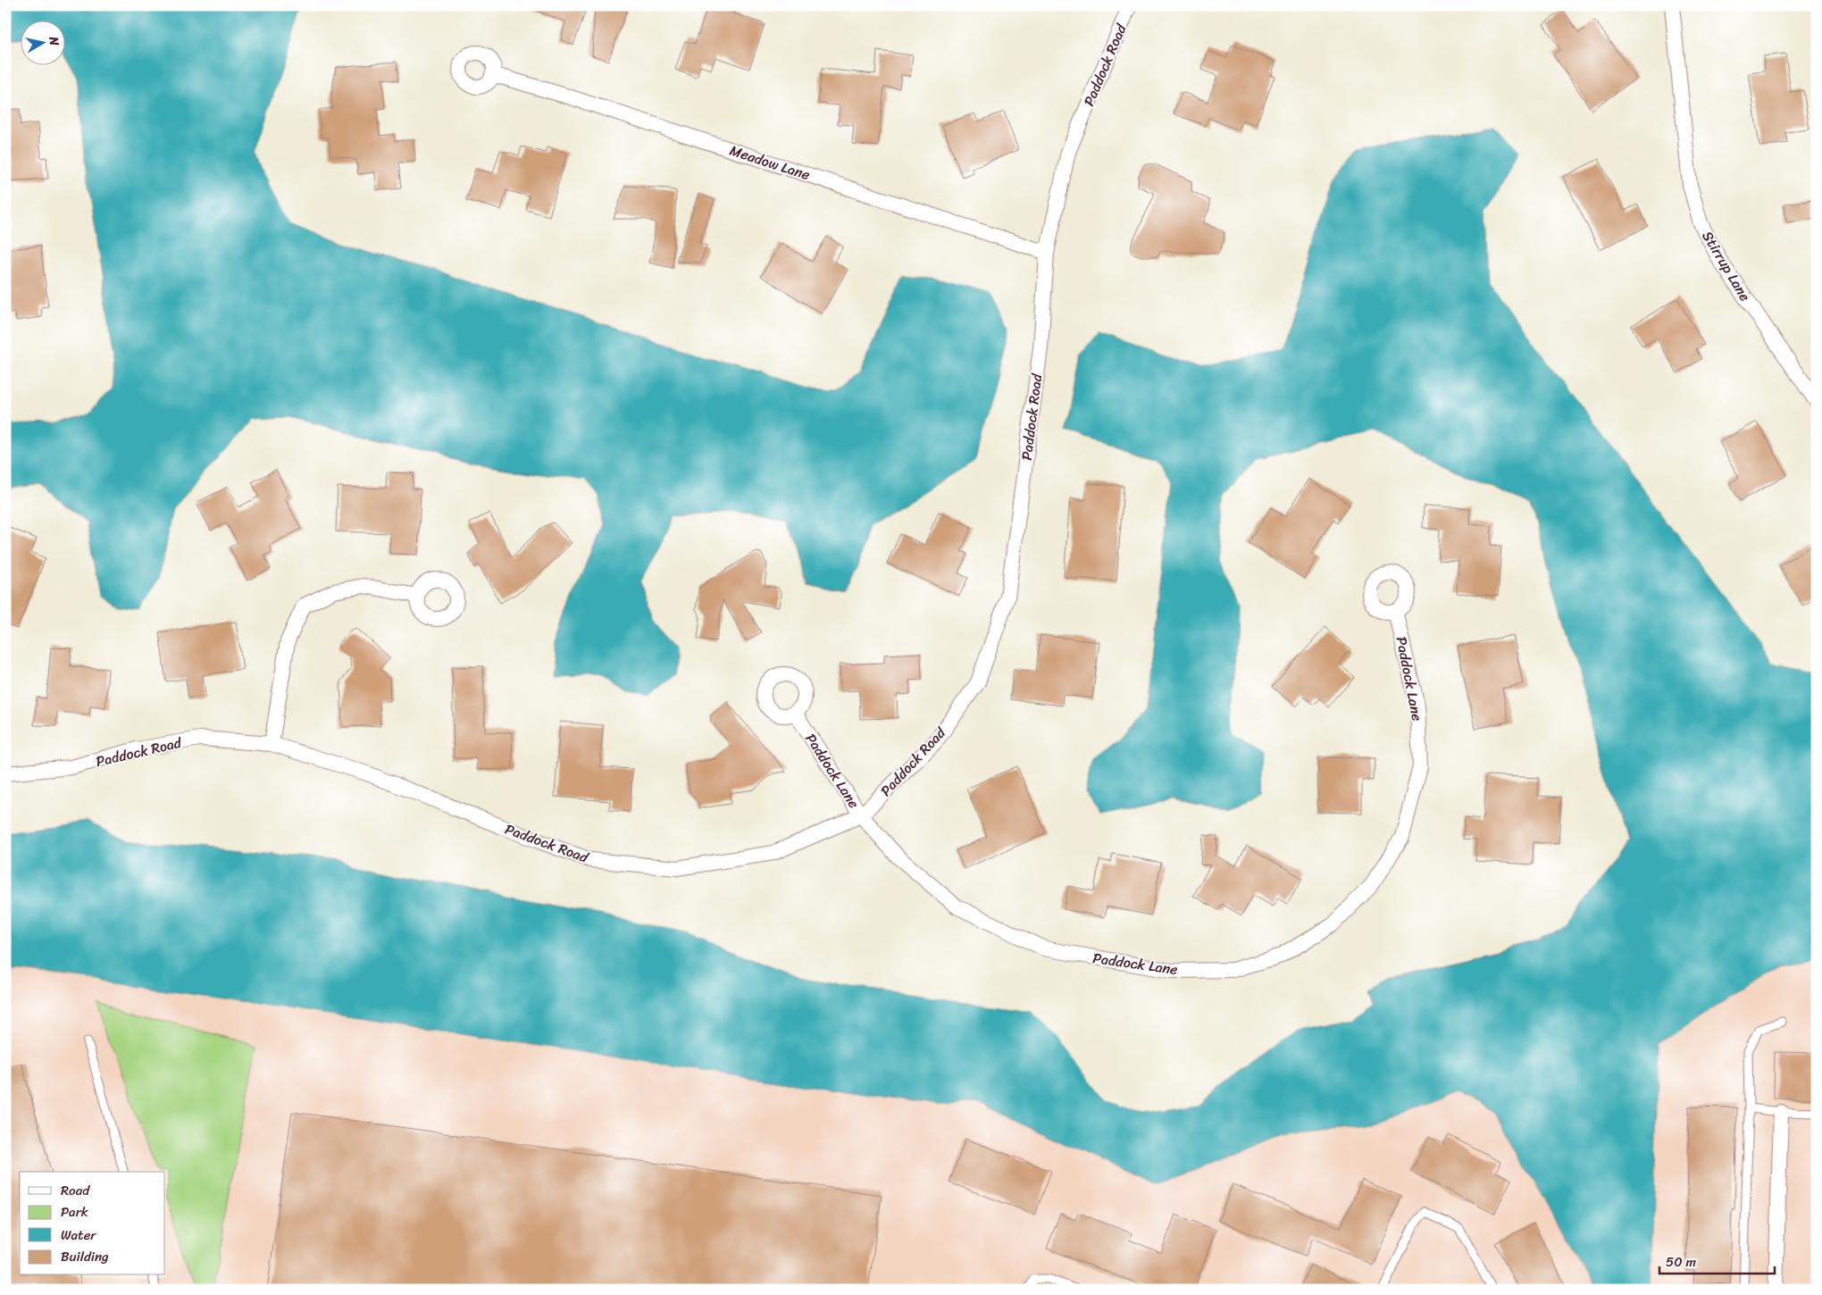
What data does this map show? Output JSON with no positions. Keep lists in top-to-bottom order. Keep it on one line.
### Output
{"streets":{"street":["Paddock Road","Meadow Lane","Stirrup Lane","Paddock Lane"]},"crossings":[["Paddock Road","Meadow Lane"],["Paddock Road","Paddock Lane"]],"legend":["Road","Park","Water","Building"],"scale_bar":"50 m","north":"right"}
